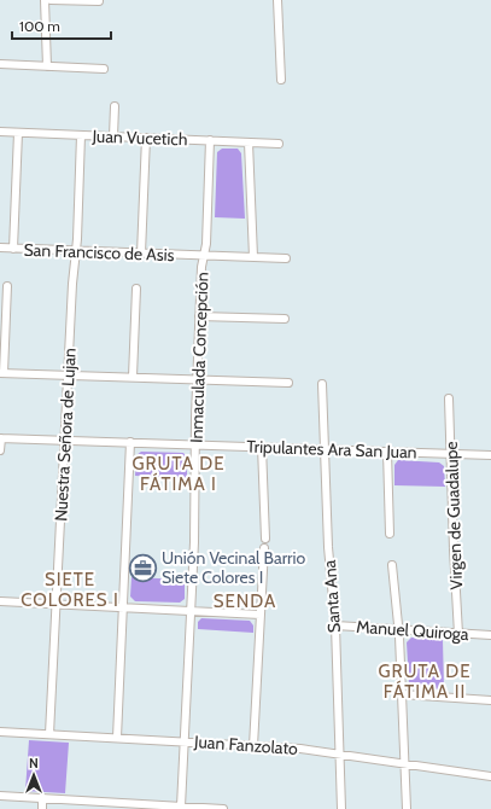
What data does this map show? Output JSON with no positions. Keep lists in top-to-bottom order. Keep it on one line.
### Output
{"streets":{"street":["Juan Vucetich","San Francisco de Asis","Inmaculada Concepción","Nuestra Señora de Lujan","Tripulantes Ara San Juan","Virgen de Guadalupe","Santa Ana","Manuel Quiroga","Juan Fanzolato"]},"crossings":[["Juan Vucetich","Inmaculada Concepción"],["Juan Vucetich","Nuestra Señora de Lujan"],["San Francisco de Asis","Inmaculada Concepción"],["San Francisco de Asis","Nuestra Señora de Lujan"],["Inmaculada Concepción","Tripulantes Ara San Juan"],["Inmaculada Concepción","Juan Fanzolato"],["Nuestra Señora de Lujan","Tripulantes Ara San Juan"],["Nuestra Señora de Lujan","Juan Fanzolato"],["Tripulantes Ara San Juan","Virgen de Guadalupe"],["Tripulantes Ara San Juan","Santa Ana"],["Virgen de Guadalupe","Manuel Quiroga"],["Santa Ana","Manuel Quiroga"],["Santa Ana","Juan Fanzolato"]],"districts":["GRUTA DE FÁTIMA I","SIETE COLORES I","SENDA","GRUTA DE FÁTIMA II"],"places":{"office":["Unión Vecinal Barrio Siete Colores I"]},"scale_bar":"100 m","north":"top"}
